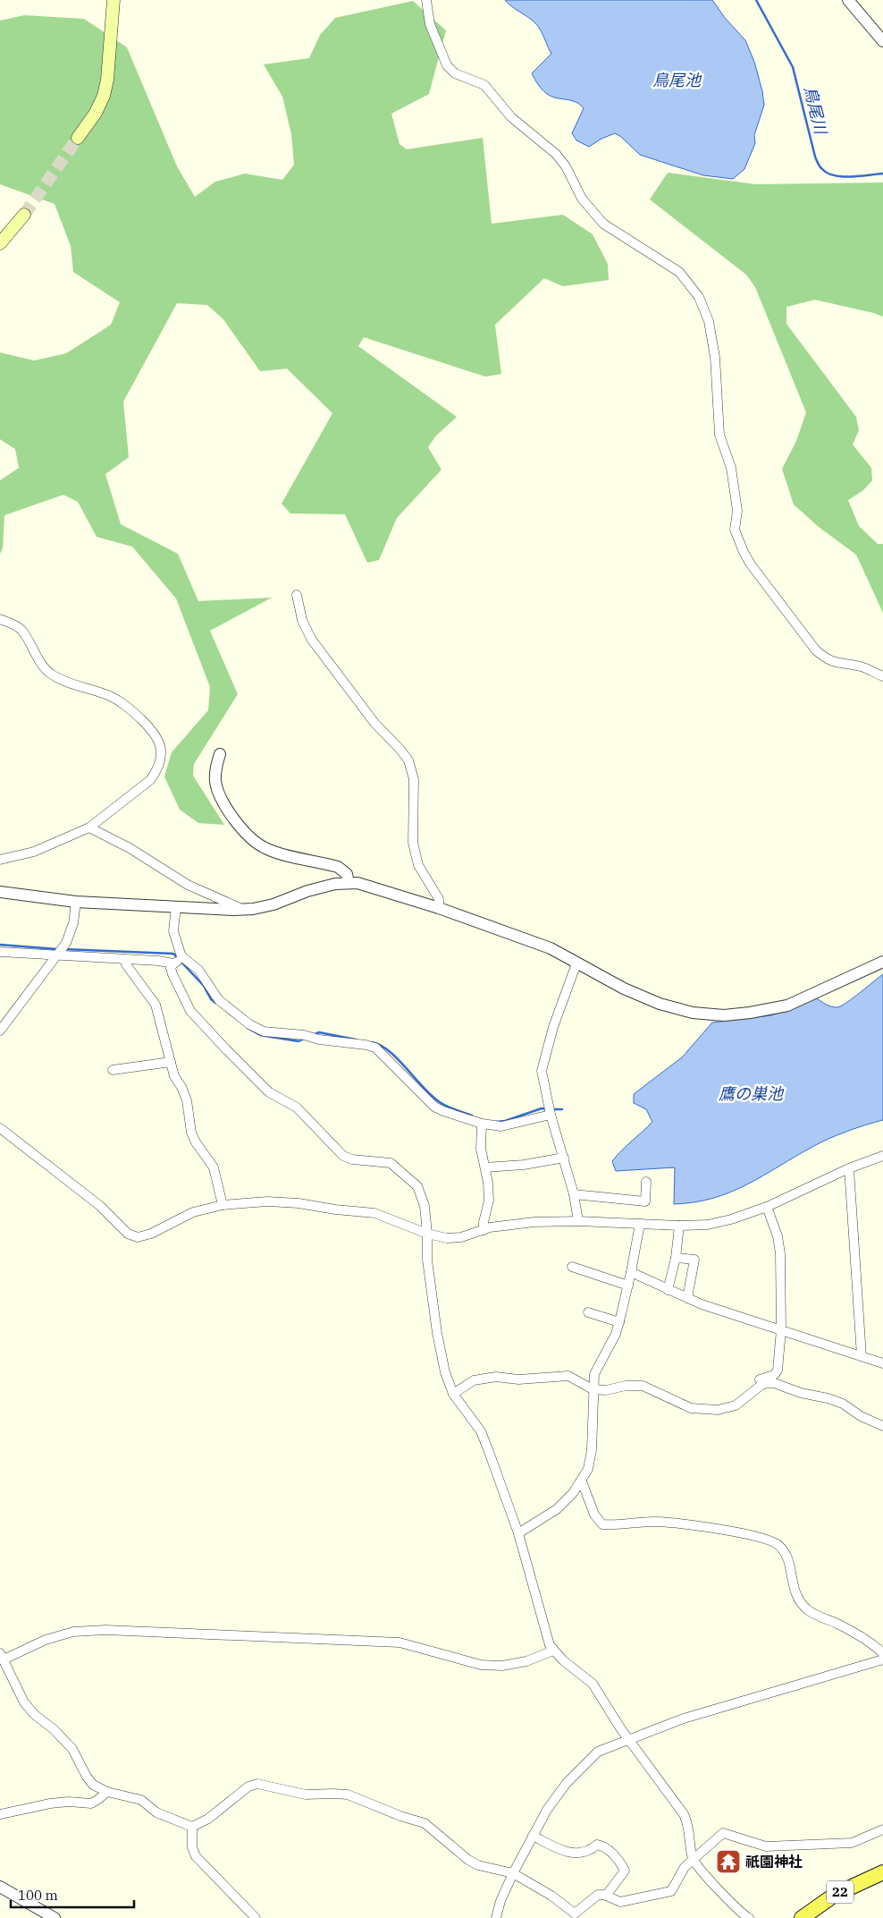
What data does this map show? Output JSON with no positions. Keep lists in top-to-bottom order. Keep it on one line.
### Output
{"streets":{"main road":["22"]},"water":["鳥尾池","鳥尾川","鷹の巣池"],"places":{"temple":["祇園神社"]},"scale_bar":"100 m"}
